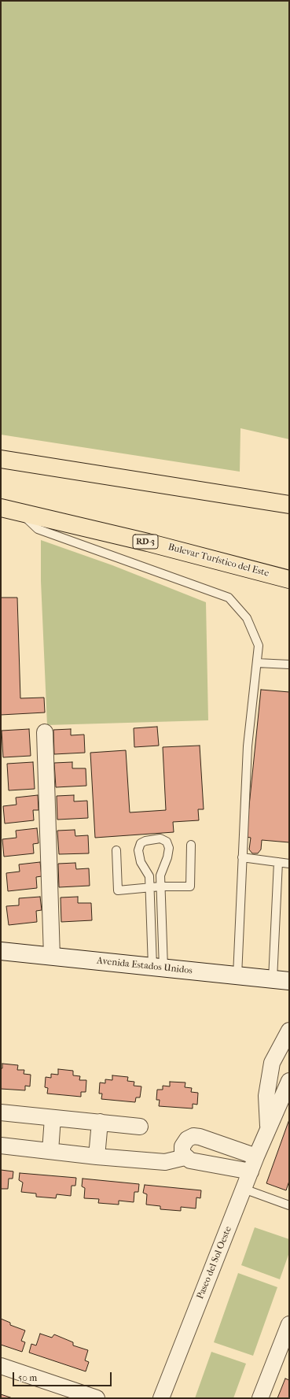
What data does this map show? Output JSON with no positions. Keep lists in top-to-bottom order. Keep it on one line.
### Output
{"streets":{"highway":["RD-3","Bulevar Turístico del Este"],"street":["Avenida Estados Unidos","Paseo del Sol Oeste"]},"scale_bar":"50 m"}
